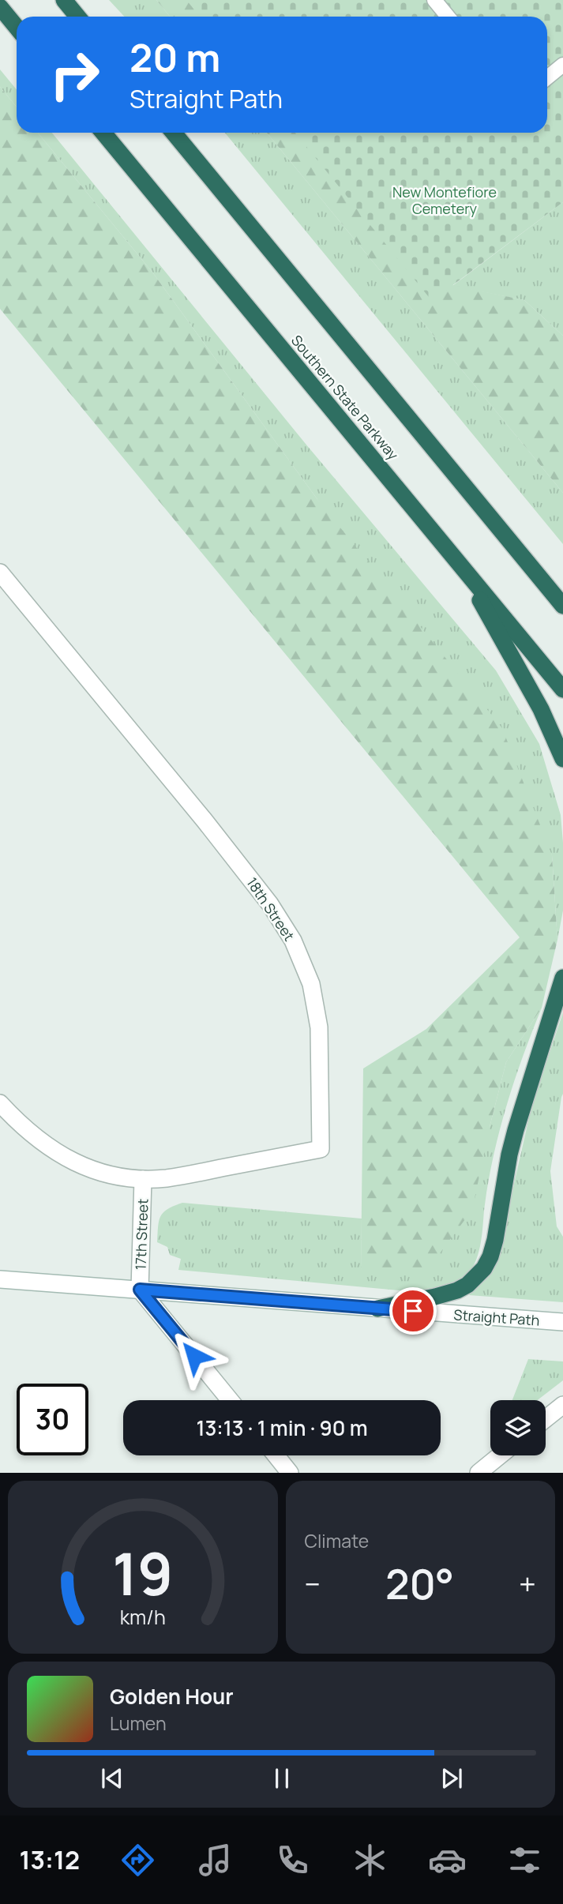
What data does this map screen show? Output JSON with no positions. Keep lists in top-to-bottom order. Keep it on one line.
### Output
{"streets":{"highway":["Southern State Parkway"],"street":["18th Street","17th Street","Straight Path"]},"crossings":[["18th Street","17th Street"],["17th Street","Straight Path"]],"parks":["New Montefiore Cemetery"],"page":{"turn":["20 m","Straight Path"],"limit":"30","trip":"13:13 · 1 min · 90 m","tile":"Climate","heat":["−","20°","+"],"song":["Golden Hour","Lumen"],"tabs":"13:12","gauge":["19","km/h"]}}
